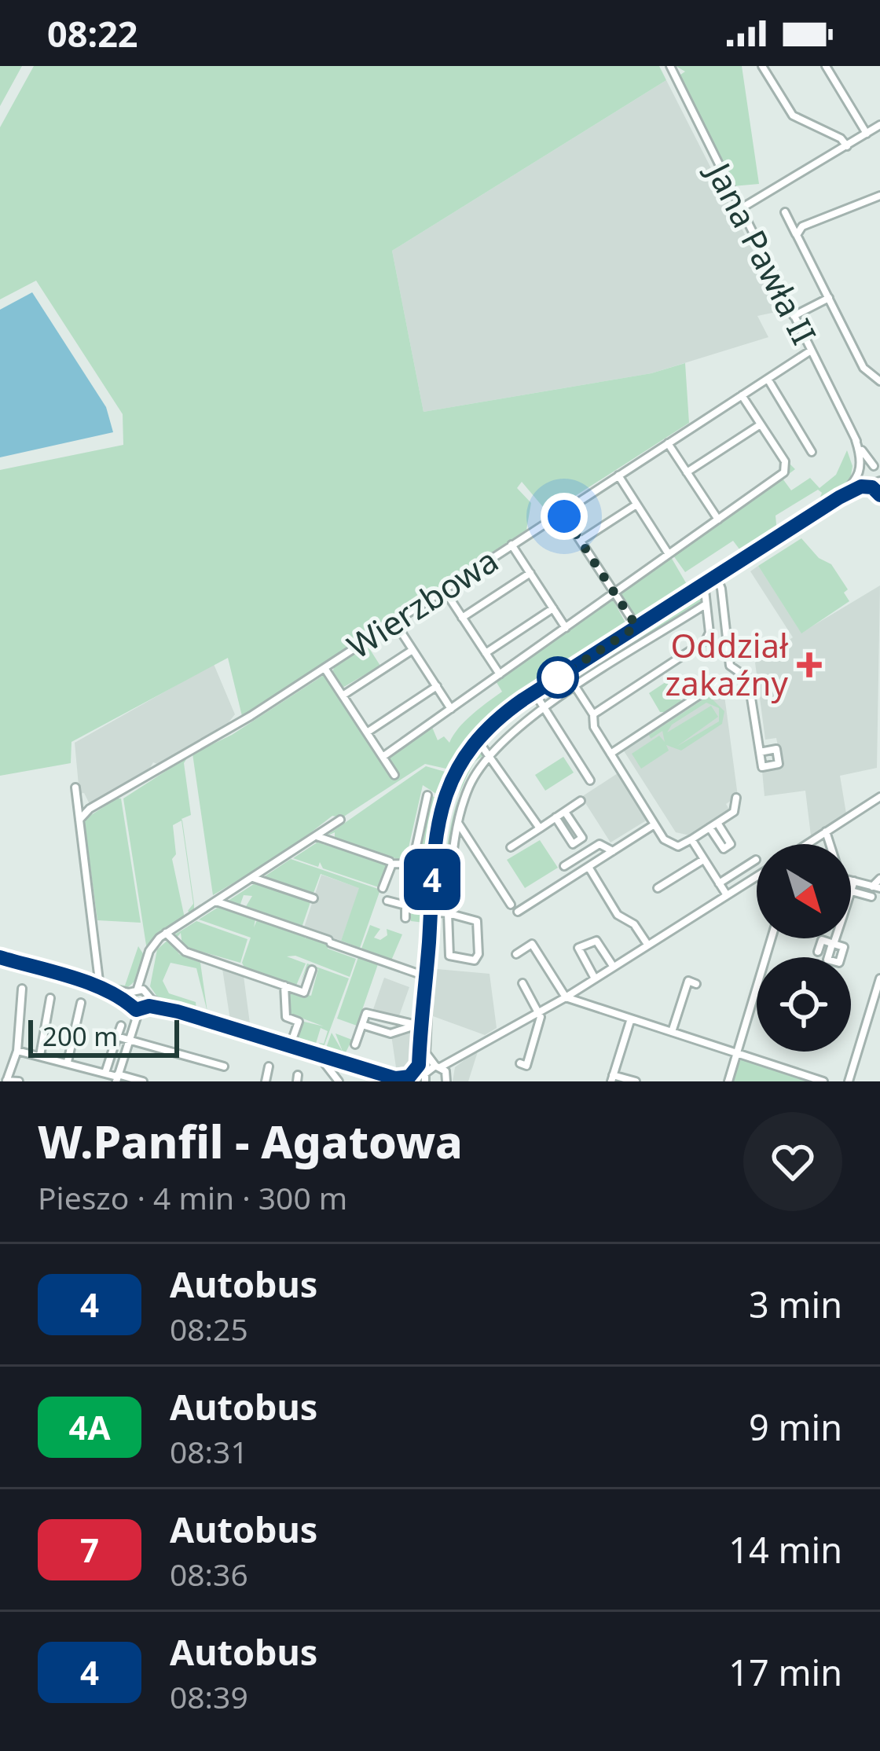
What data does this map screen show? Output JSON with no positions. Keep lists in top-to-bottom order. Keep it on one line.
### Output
{"streets":{"street":["Jana Pawła II","Wierzbowa"]},"crossings":[["Jana Pawła II","Wierzbowa"]],"places":{"health":["Oddział zakaźny"]},"lines":["bus line 4"],"scale_bar":"200 m","north":"bottom right","page":{"status":"08:22","on_map":"4","scale":"200 m","heading":["W.Panfil - Agatowa","Pieszo · 4 min · 300 m"],"list":[{"mark":"4","name":"Autobus","note":"08:25","value":"3 min"},{"mark":"4A","name":"Autobus","note":"08:31","value":"9 min"},{"mark":"7","name":"Autobus","note":"08:36","value":"14 min"},{"mark":"4","name":"Autobus","note":"08:39","value":"17 min"}]}}
